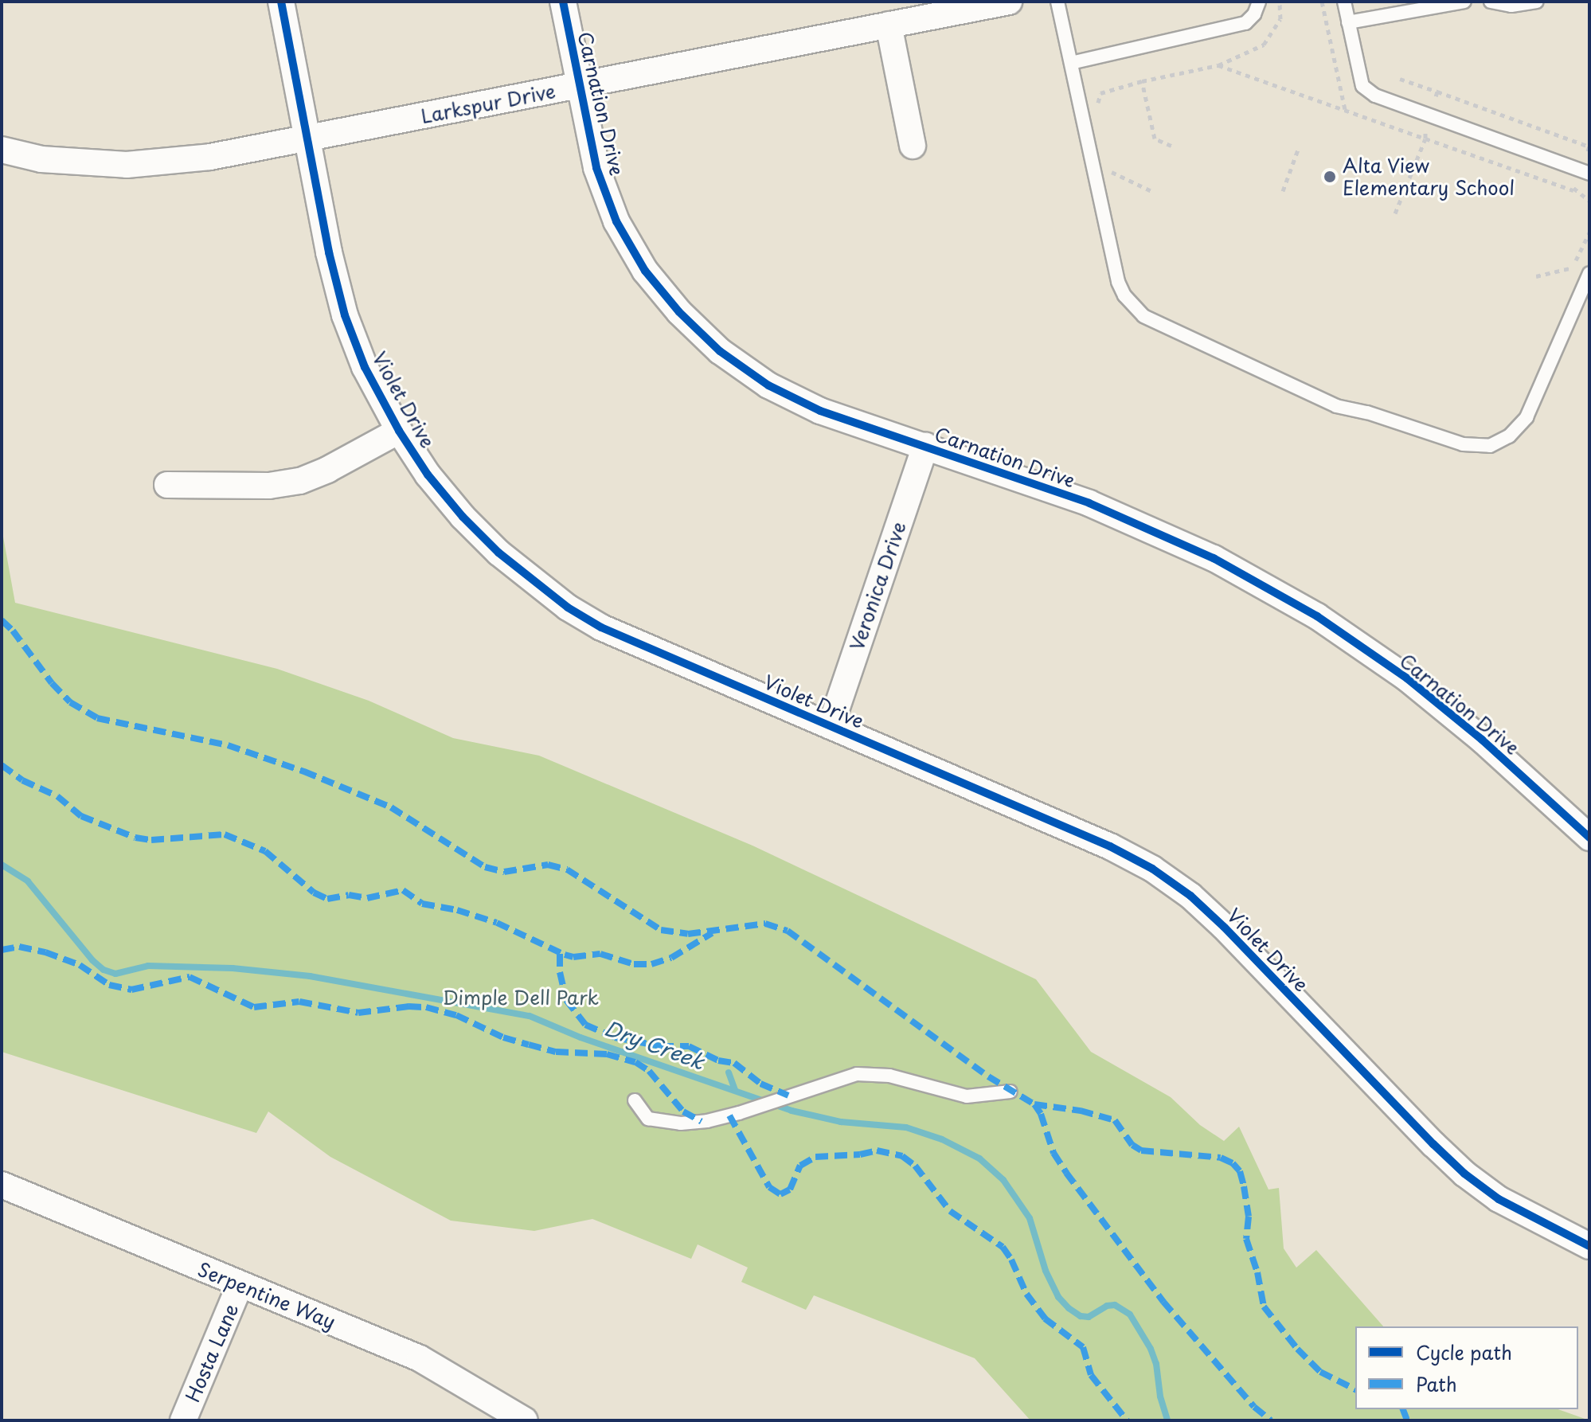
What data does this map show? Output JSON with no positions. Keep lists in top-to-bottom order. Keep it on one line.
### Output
{"streets":{"street":["Larkspur Drive","Carnation Drive","Violet Drive","Veronica Drive","Serpentine Way","Hosta Lane"]},"crossings":[["Larkspur Drive","Carnation Drive"],["Larkspur Drive","Violet Drive"],["Carnation Drive","Veronica Drive"],["Violet Drive","Veronica Drive"],["Serpentine Way","Hosta Lane"]],"water":["Dry Creek"],"parks":["Dimple Dell Park"],"places":["Alta View Elementary School"],"legend":["Cycle path","Path"]}
